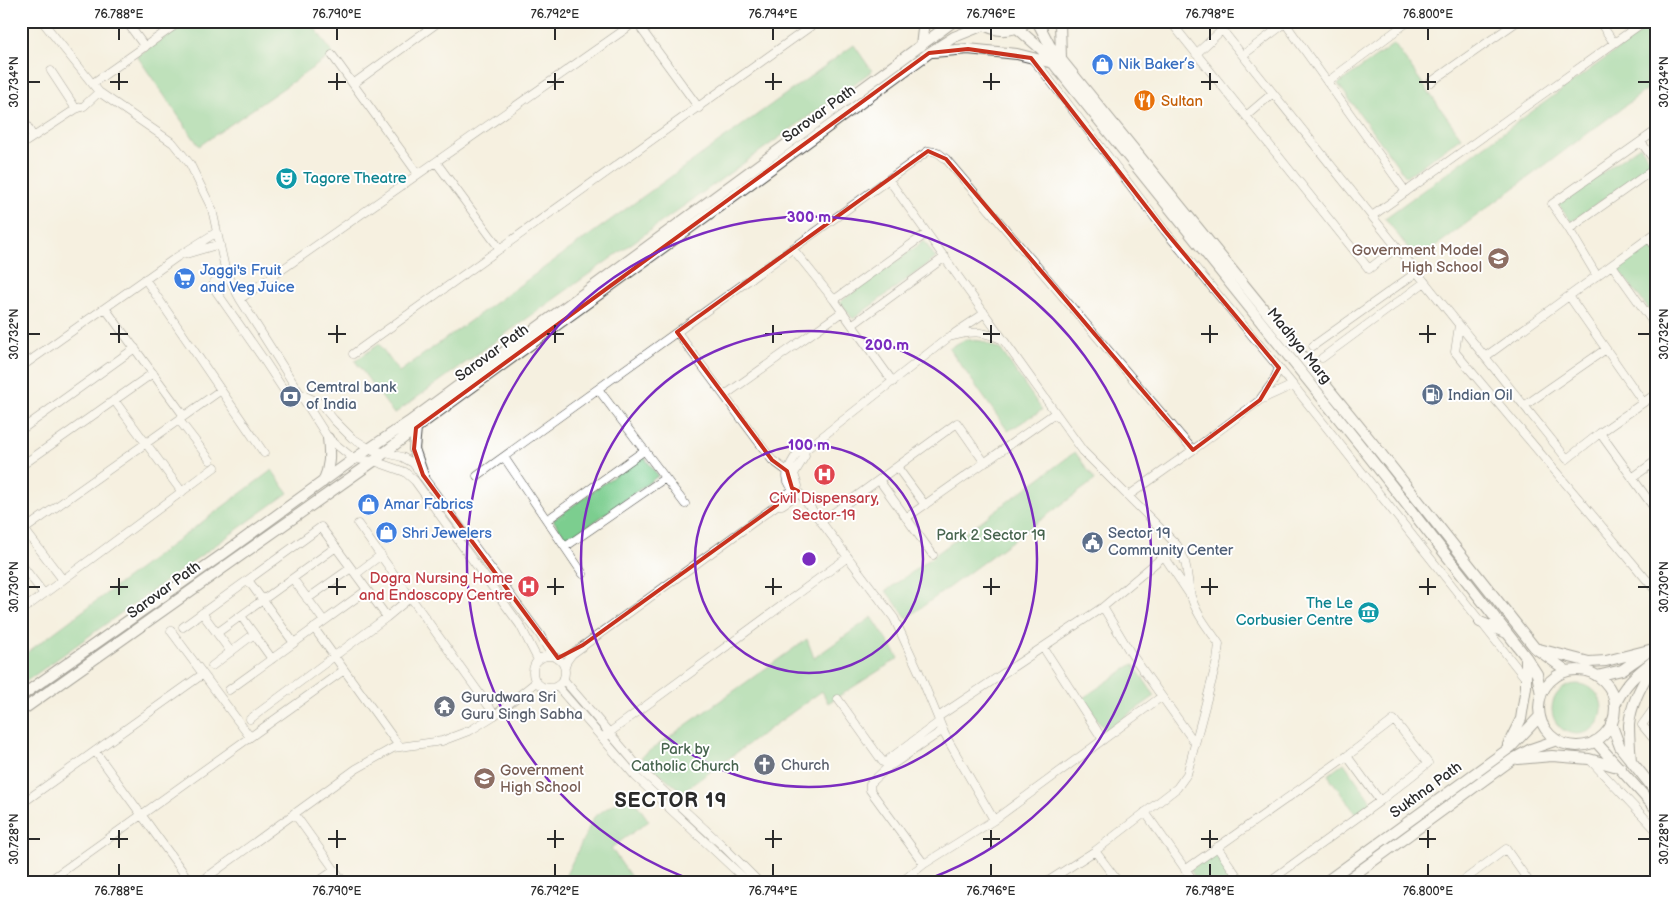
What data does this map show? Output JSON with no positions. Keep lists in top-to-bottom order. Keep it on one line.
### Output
{"streets":{"main road":["Sarovar Path","Madhya Marg","Sukhna Path"]},"crossings":[["Madhya Marg","Sukhna Path"]],"districts":["SECTOR 19"],"parks":["Park 2 Sector 19","Park by Catholic Church"],"places":{"shop":["Nik Baker’s","Amar Fabrics","Shri Jewelers"],"restaurant":["Sultan"],"theatre":["Tagore Theatre"],"school or university":["Government Model High School","Government High School"],"supermarket":["Jaggi's Fruit and Veg Juice"],"fuel station":["Indian Oil"],"bank":["Cemtral bank of India"],"hospital":["Civil Dispensary, Sector-19","Dogra Nursing Home and Endoscopy Centre"],"public building":["Sector 19 Community Center"],"museum":["The Le Corbusier Centre"],"temple":["Gurudwara Sri Guru Singh Sabha"],"church":["Church"]},"coordinates":["76.788°E","76.790°E","76.792°E","76.794°E","76.796°E","76.798°E","76.800°E","30.734°N","30.732°N","30.730°N","30.728°N"],"rings":["300 m","200 m","100 m"]}
